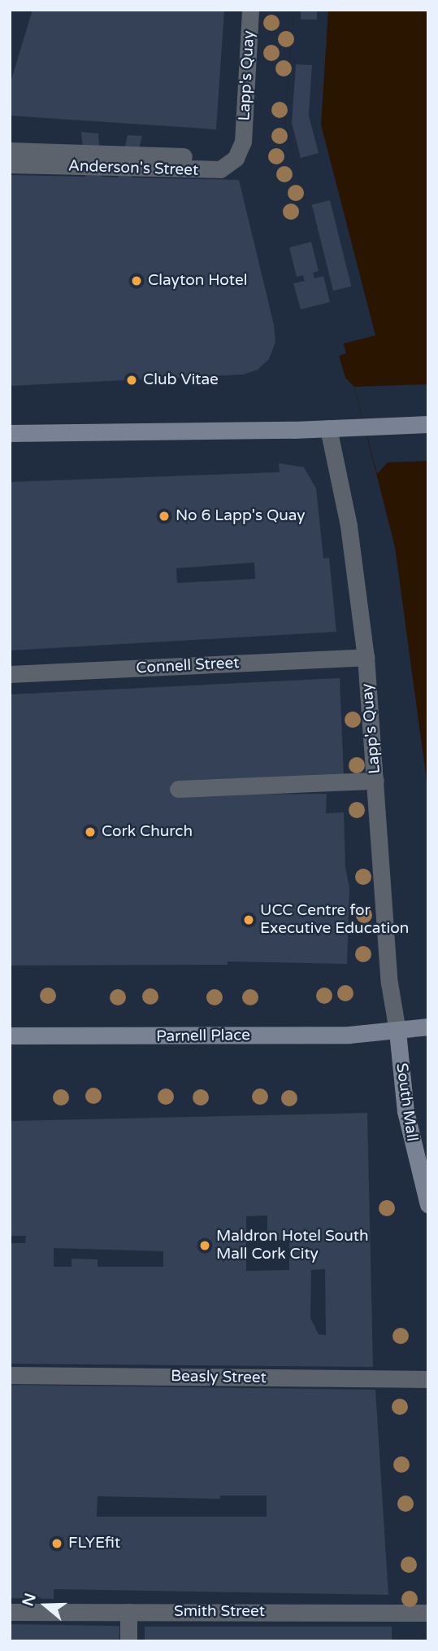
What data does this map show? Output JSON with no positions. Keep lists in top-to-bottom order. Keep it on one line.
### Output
{"streets":{"main road":["Parnell Place","South Mall"],"street":["Lapp's Quay","Anderson's Street","Connell Street","Beasly Street","Smith Street"]},"crossings":[["Lapp's Quay","Anderson's Street"],["Lapp's Quay","Connell Street"],["Lapp's Quay","Parnell Place"],["Lapp's Quay","South Mall"],["Parnell Place","South Mall"]],"places":["Clayton Hotel","Club Vitae","No 6 Lapp's Quay","Cork Church","UCC Centre for Executive Education","Maldron Hotel South Mall Cork City","FLYEfit"],"north":"left"}
